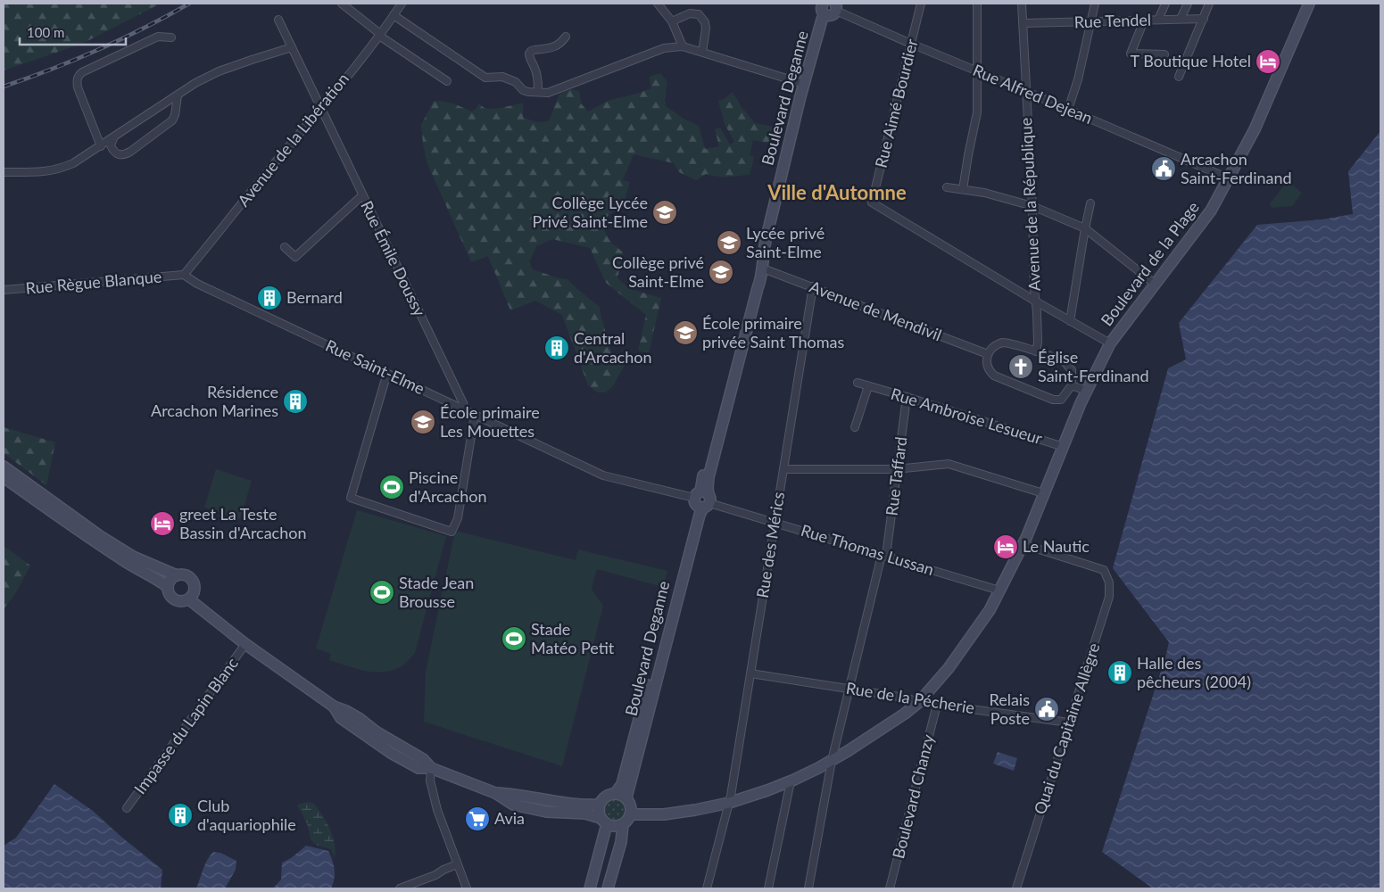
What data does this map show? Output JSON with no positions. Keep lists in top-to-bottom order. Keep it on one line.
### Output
{"streets":{"main road":["Boulevard Deganne","Boulevard de la Plage"],"street":["Rue Tendel","Rue Alfred Dejean","Rue Aimé Bourdier","Avenue de la Libération","Avenue de la République","Rue Émile Doussy","Rue Règue Blanque","Avenue de Mendivil","Rue Saint-Elme","Rue Ambroise Lesueur","Rue Taffard","Rue des Mérics","Rue Thomas Lussan","Rue de la Pécherie","Impasse du Lapin Blanc","Quai du Capitaine Allègre","Boulevard Chanzy"]},"crossings":[["Rue Tendel","Avenue de la République"],["Rue Alfred Dejean","Boulevard Deganne"],["Rue Alfred Dejean","Rue Aimé Bourdier"],["Rue Alfred Dejean","Avenue de la République"],["Rue Alfred Dejean","Boulevard de la Plage"],["Boulevard Deganne","Boulevard de la Plage"],["Boulevard Deganne","Avenue de Mendivil"],["Boulevard Deganne","Rue Saint-Elme"],["Boulevard Deganne","Rue Thomas Lussan"],["Rue Aimé Bourdier","Avenue de la République"],["Avenue de la Libération","Rue Émile Doussy"],["Avenue de la Libération","Rue Règue Blanque"],["Avenue de la Libération","Rue Saint-Elme"],["Rue Émile Doussy","Rue Saint-Elme"],["Boulevard de la Plage","Rue Ambroise Lesueur"],["Boulevard de la Plage","Rue Taffard"],["Boulevard de la Plage","Rue des Mérics"],["Boulevard de la Plage","Rue Thomas Lussan"],["Boulevard de la Plage","Rue de la Pécherie"],["Boulevard de la Plage","Quai du Capitaine Allègre"],["Rue Règue Blanque","Rue Saint-Elme"],["Avenue de Mendivil","Rue des Mérics"],["Rue Saint-Elme","Rue Thomas Lussan"],["Rue Ambroise Lesueur","Rue Taffard"],["Rue Taffard","Rue Thomas Lussan"],["Rue Taffard","Rue de la Pécherie"],["Rue des Mérics","Rue Thomas Lussan"],["Rue des Mérics","Rue de la Pécherie"],["Rue de la Pécherie","Quai du Capitaine Allègre"],["Rue de la Pécherie","Boulevard Chanzy"]],"districts":["Ville d'Automne"],"places":{"hotel":["T Boutique Hotel","greet La Teste Bassin d'Arcachon","Le Nautic"],"public building":["Arcachon Saint-Ferdinand","Relais Poste"],"school or university":["Collège Lycée Privé Saint-Elme","Lycée privé Saint-Elme","Collège privé Saint-Elme","École primaire privée Saint Thomas","École primaire Les Mouettes"],"building":["Bernard","Central d'Arcachon","Résidence Arcachon Marines","Halle des pêcheurs (2004)","Club d'aquariophile"],"church":["Église Saint-Ferdinand"],"sports":["Piscine d'Arcachon","Stade Jean Brousse","Stade Matéo Petit"],"supermarket":["Avia"]},"scale_bar":"100 m"}
